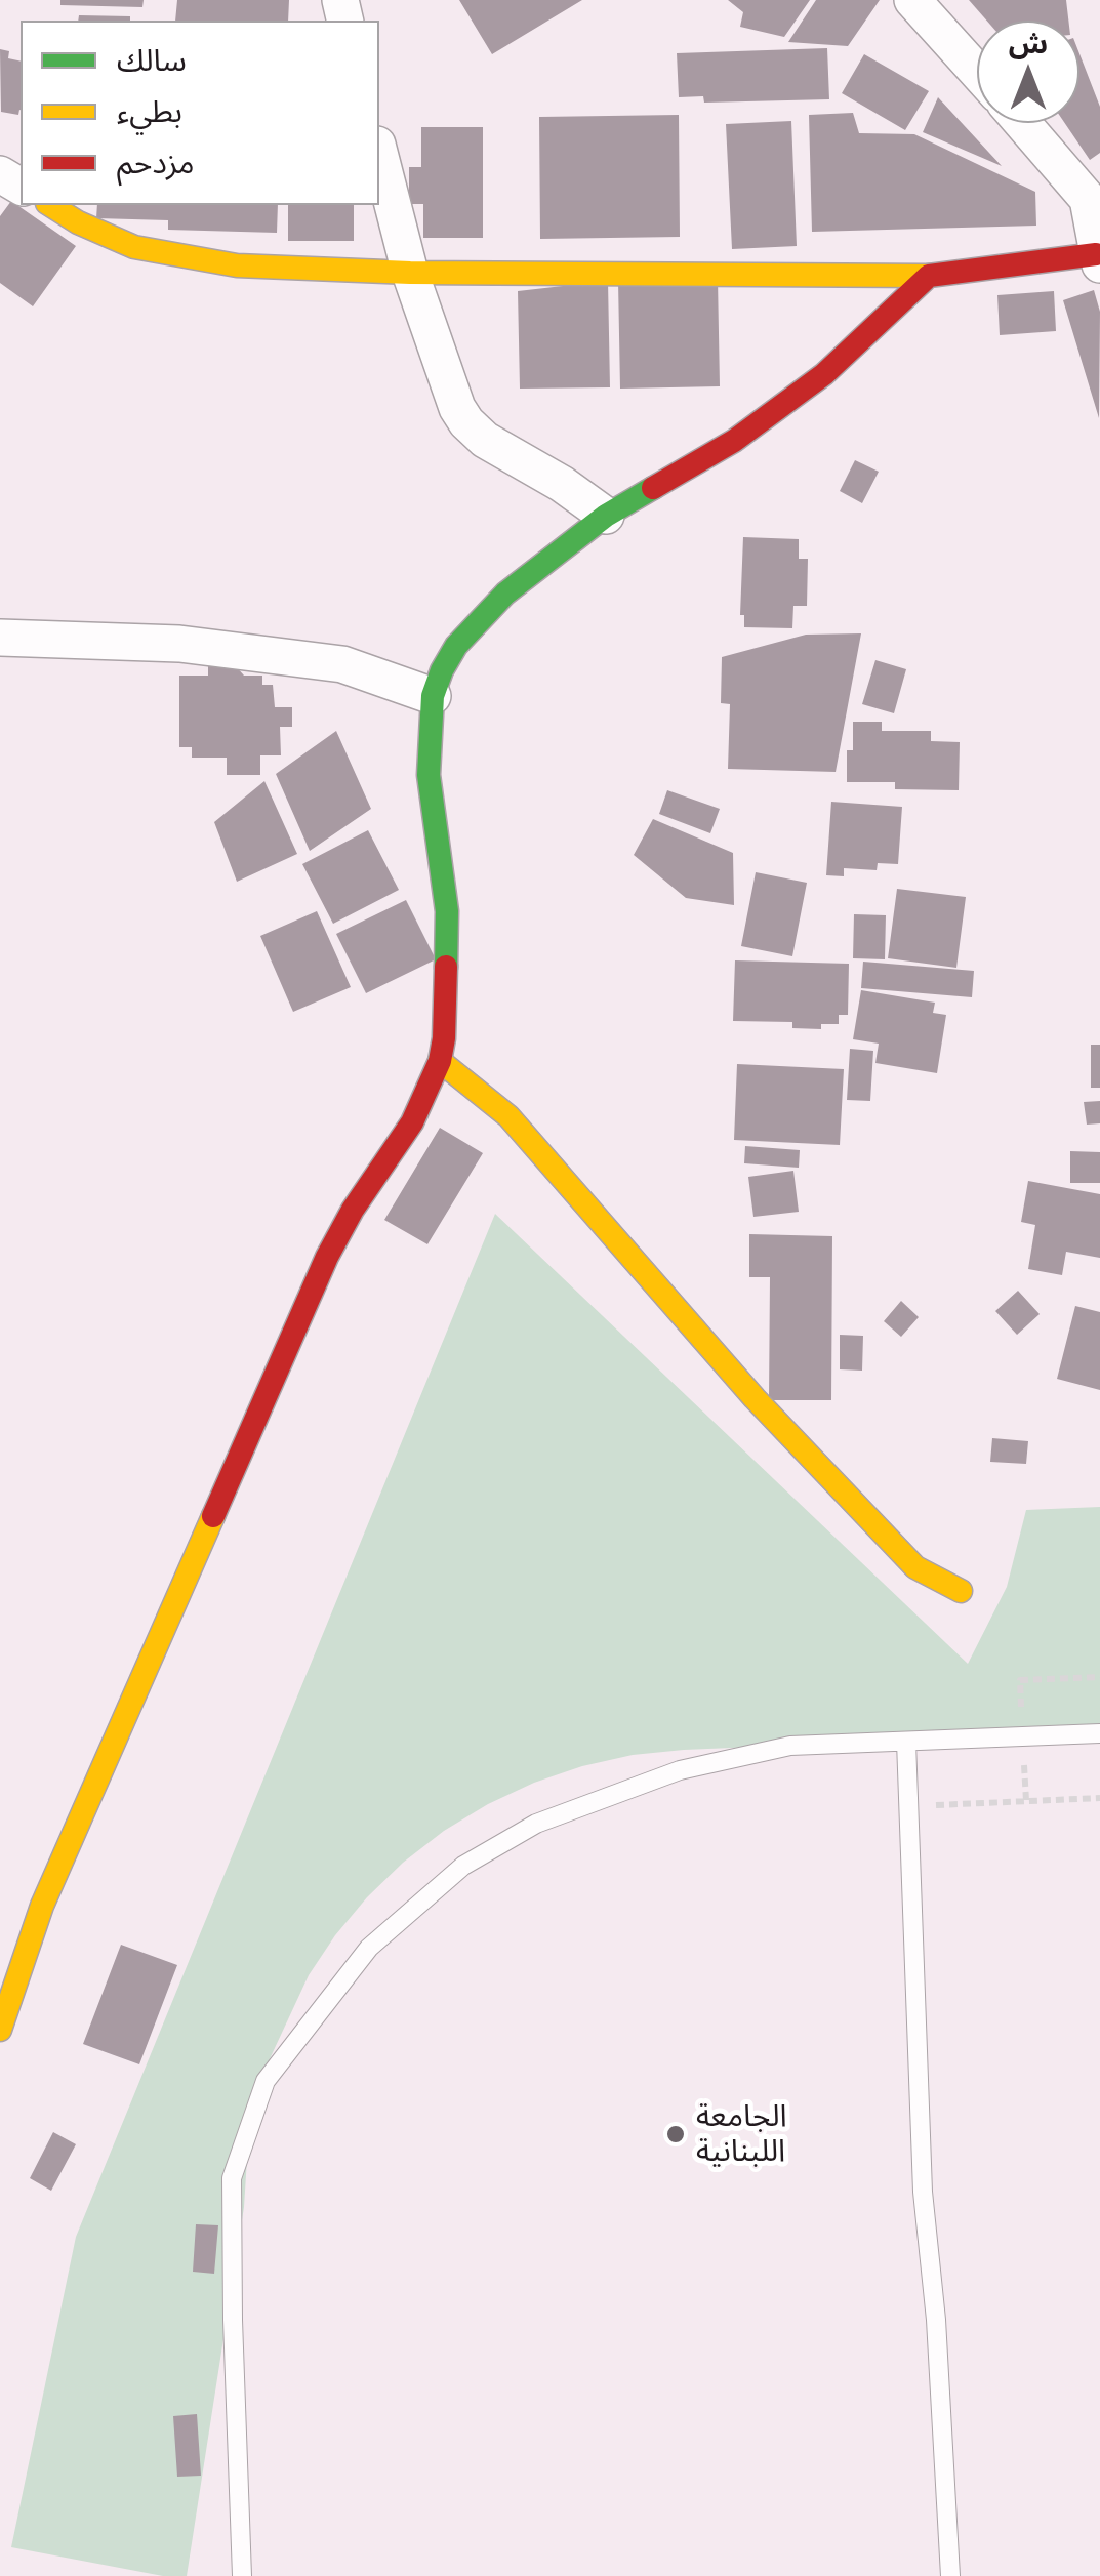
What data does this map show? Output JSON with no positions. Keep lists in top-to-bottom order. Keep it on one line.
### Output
{"places":["الجامعة اللبنانية"],"legend":["سالك","بطيء","مزدحم"],"north":"top"}
